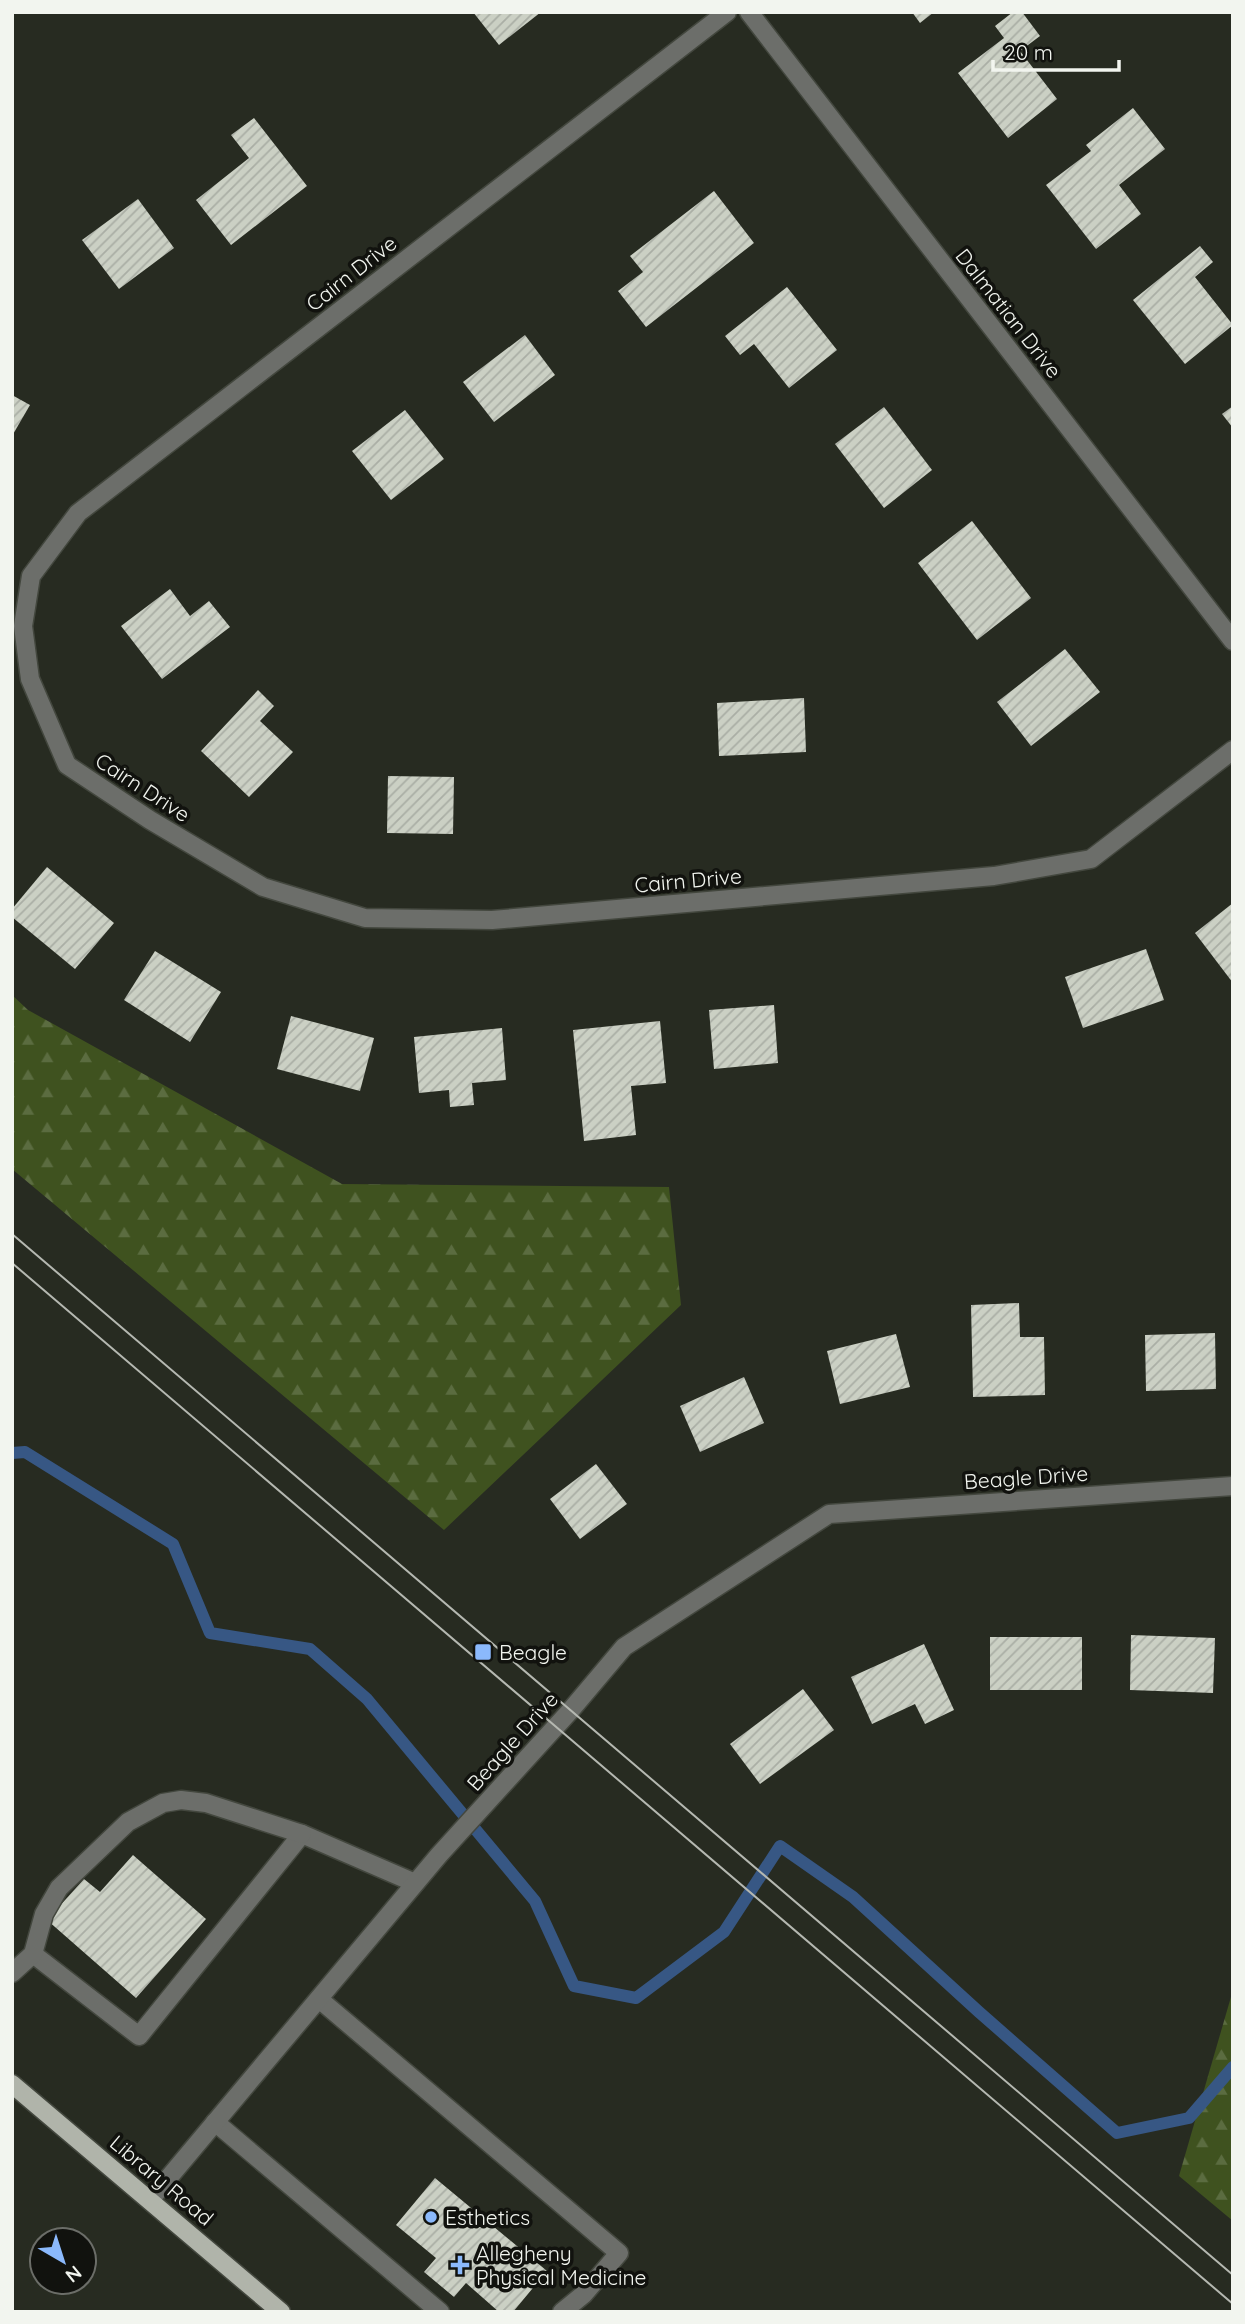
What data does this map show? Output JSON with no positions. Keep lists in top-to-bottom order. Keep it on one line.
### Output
{"streets":{"main road":["Library Road"],"street":["Cairn Drive","Dalmatian Drive","Beagle Drive"]},"crossings":[["Beagle Drive","Library Road"]],"places":{"transit":["Beagle"],"other":["Esthetics"],"health":["Allegheny Physical Medicine"]},"scale_bar":"20 m","north":"bottom right"}
